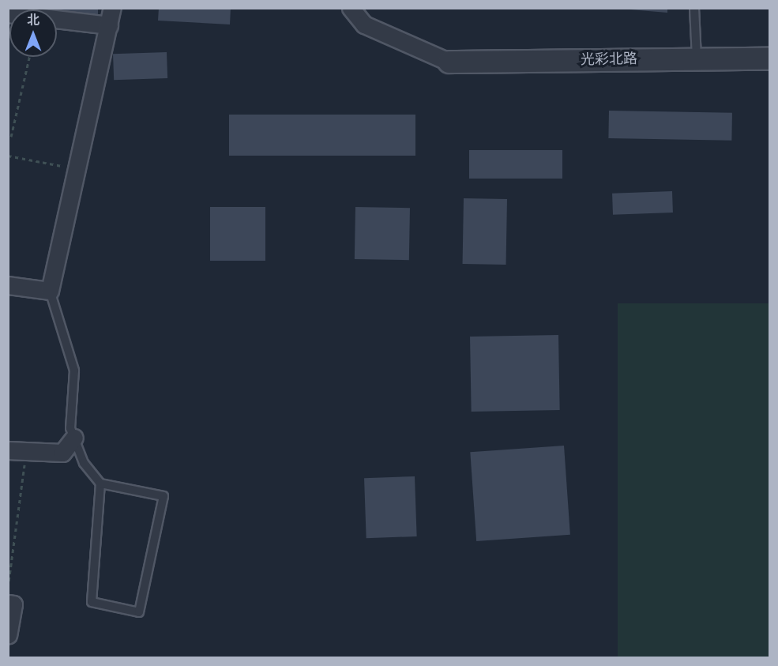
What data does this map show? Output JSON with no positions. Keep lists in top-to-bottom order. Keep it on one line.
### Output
{"streets":{"street":["光彩北路"]},"north":"top"}
